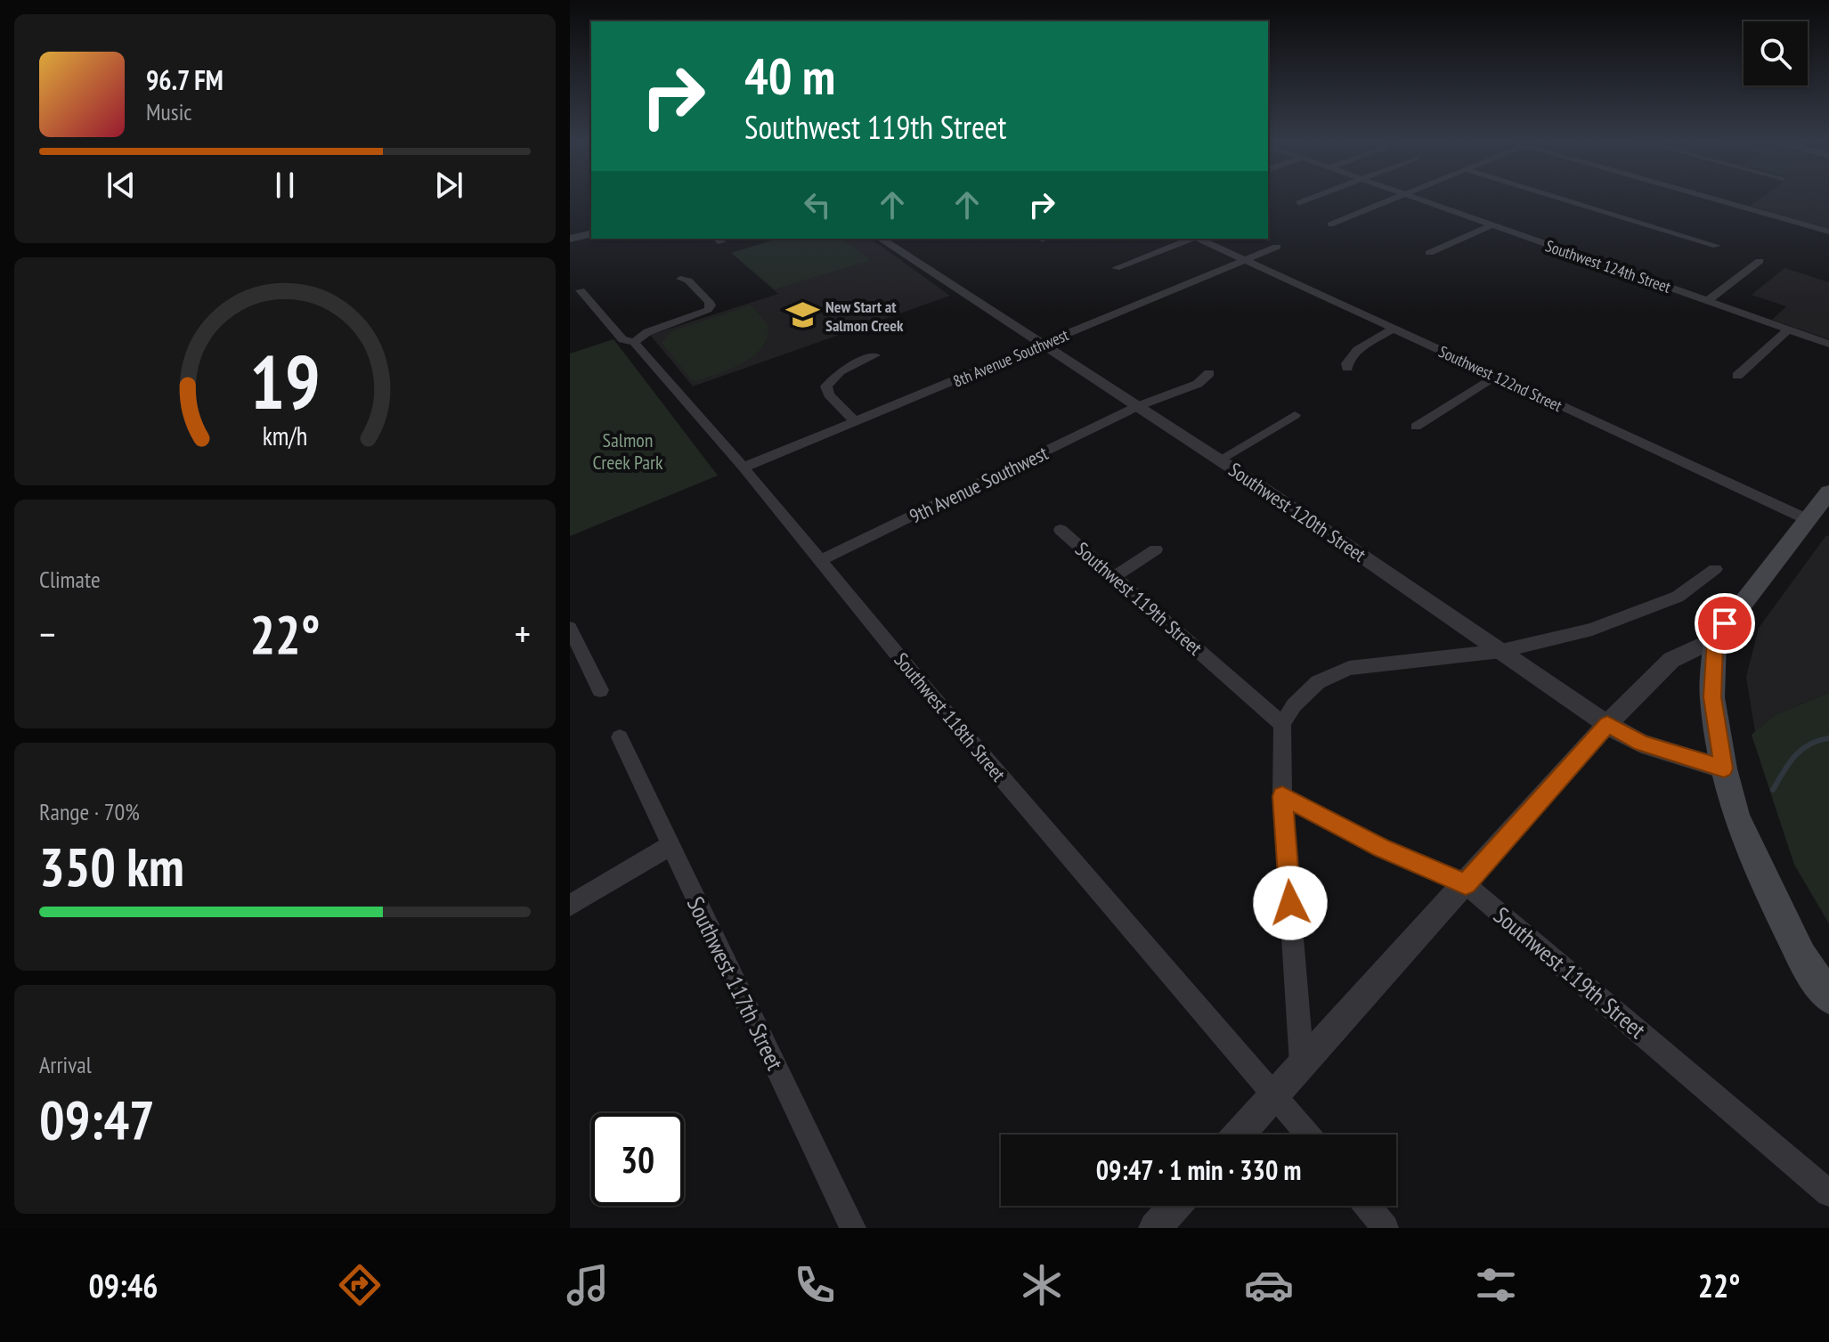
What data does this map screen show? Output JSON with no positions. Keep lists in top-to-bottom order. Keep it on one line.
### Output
{"streets":{"street":["Southwest 124th Street","8th Avenue Southwest","Southwest 122nd Street","9th Avenue Southwest","Southwest 120th Street","Southwest 119th Street","Southwest 118th Street","Southwest 117th Street"]},"crossings":[["8th Avenue Southwest","Southwest 122nd Street"],["8th Avenue Southwest","Southwest 120th Street"],["8th Avenue Southwest","Southwest 118th Street"],["9th Avenue Southwest","Southwest 120th Street"],["9th Avenue Southwest","Southwest 118th Street"]],"parks":["Salmon Creek Park"],"places":{"school or university":["New Start at Salmon Creek"]},"page":{"turn":["40 m","Southwest 119th Street"],"song":["96.7 FM","Music"],"tile":["Climate",["Range · 70%","350 km"],["Arrival","09:47"]],"heat":["−","22°","+"],"limit":"30","trip":"09:47 · 1 min · 330 m","tabs":["09:46","22°"],"gauge":["19","km/h"]}}
